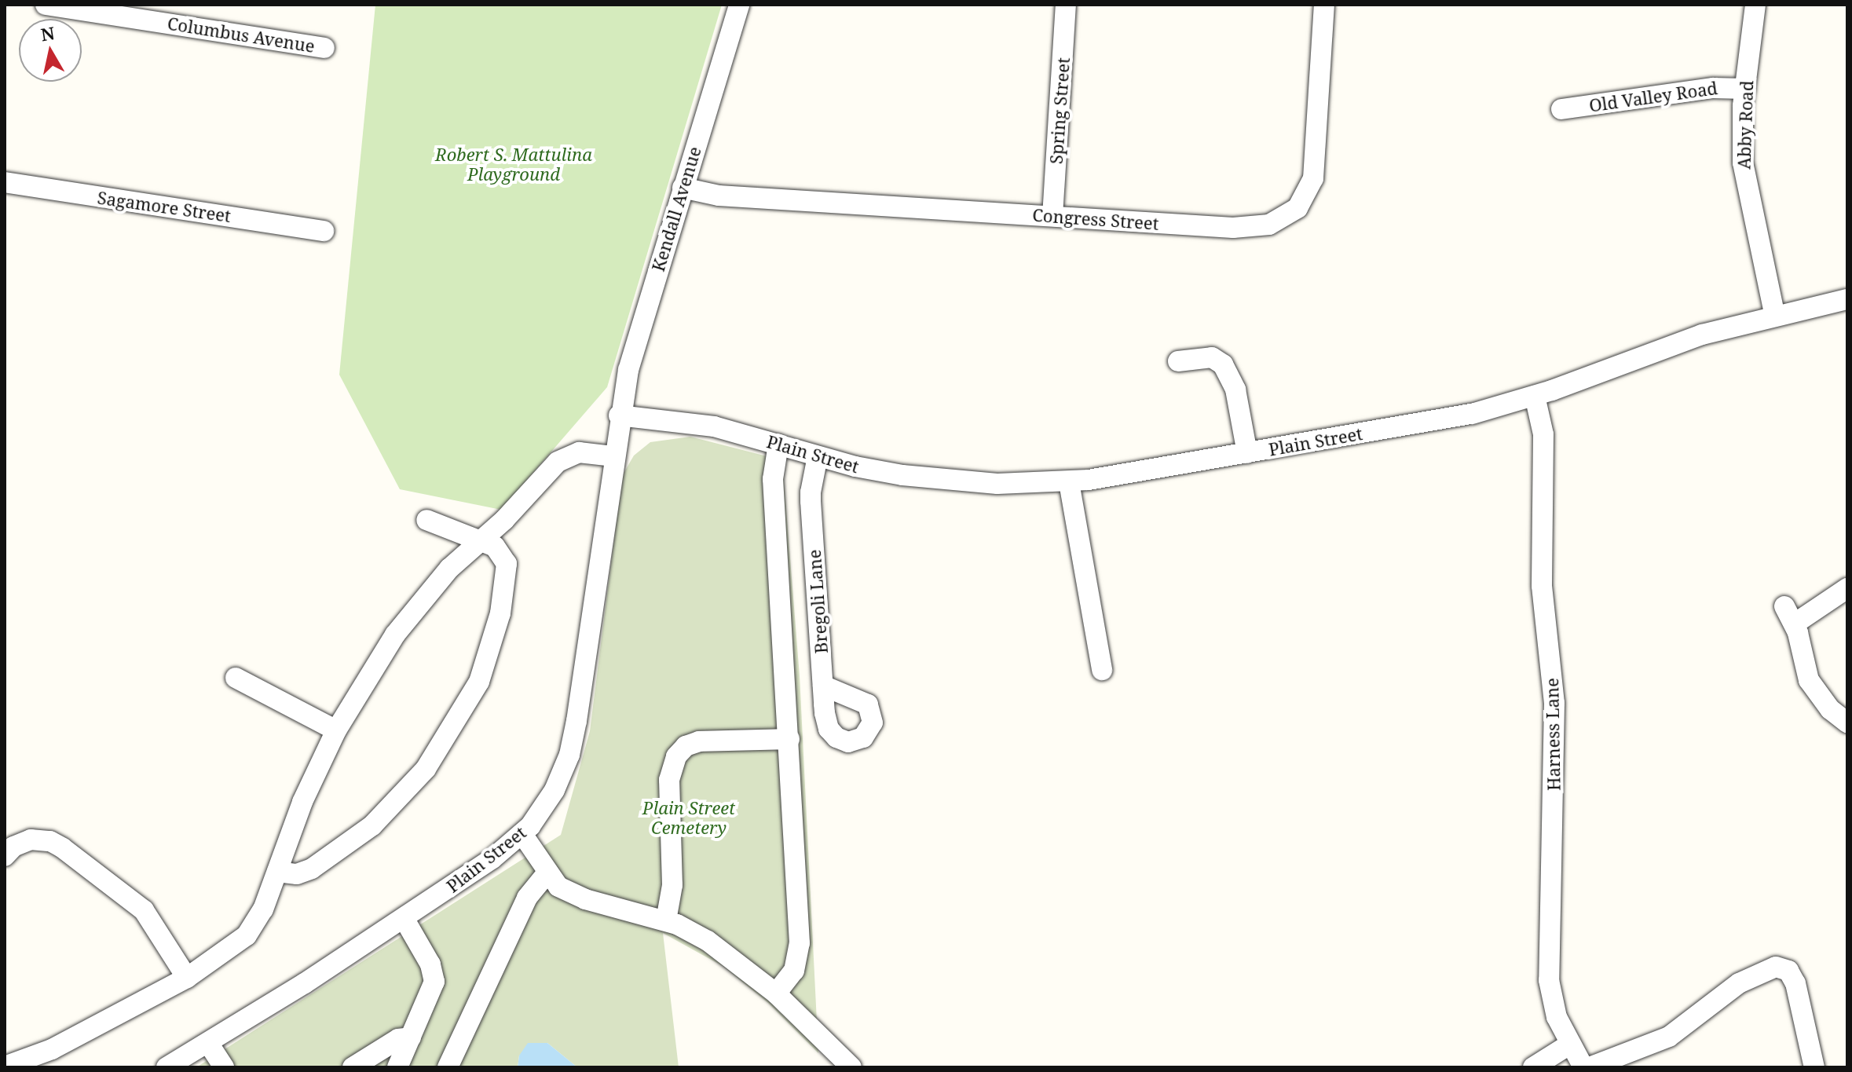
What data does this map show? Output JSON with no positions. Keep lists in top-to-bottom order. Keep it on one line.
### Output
{"streets":{"street":["Columbus Avenue","Old Valley Road","Spring Street","Abby Road","Sagamore Street","Kendall Avenue","Congress Street","Plain Street","Bregoli Lane","Harness Lane"]},"crossings":[["Old Valley Road","Abby Road"],["Spring Street","Congress Street"],["Abby Road","Plain Street"],["Kendall Avenue","Congress Street"],["Kendall Avenue","Plain Street"],["Plain Street","Bregoli Lane"],["Plain Street","Harness Lane"]],"parks":["Robert S. Mattulina Playground","Plain Street Cemetery"],"north":"top"}
